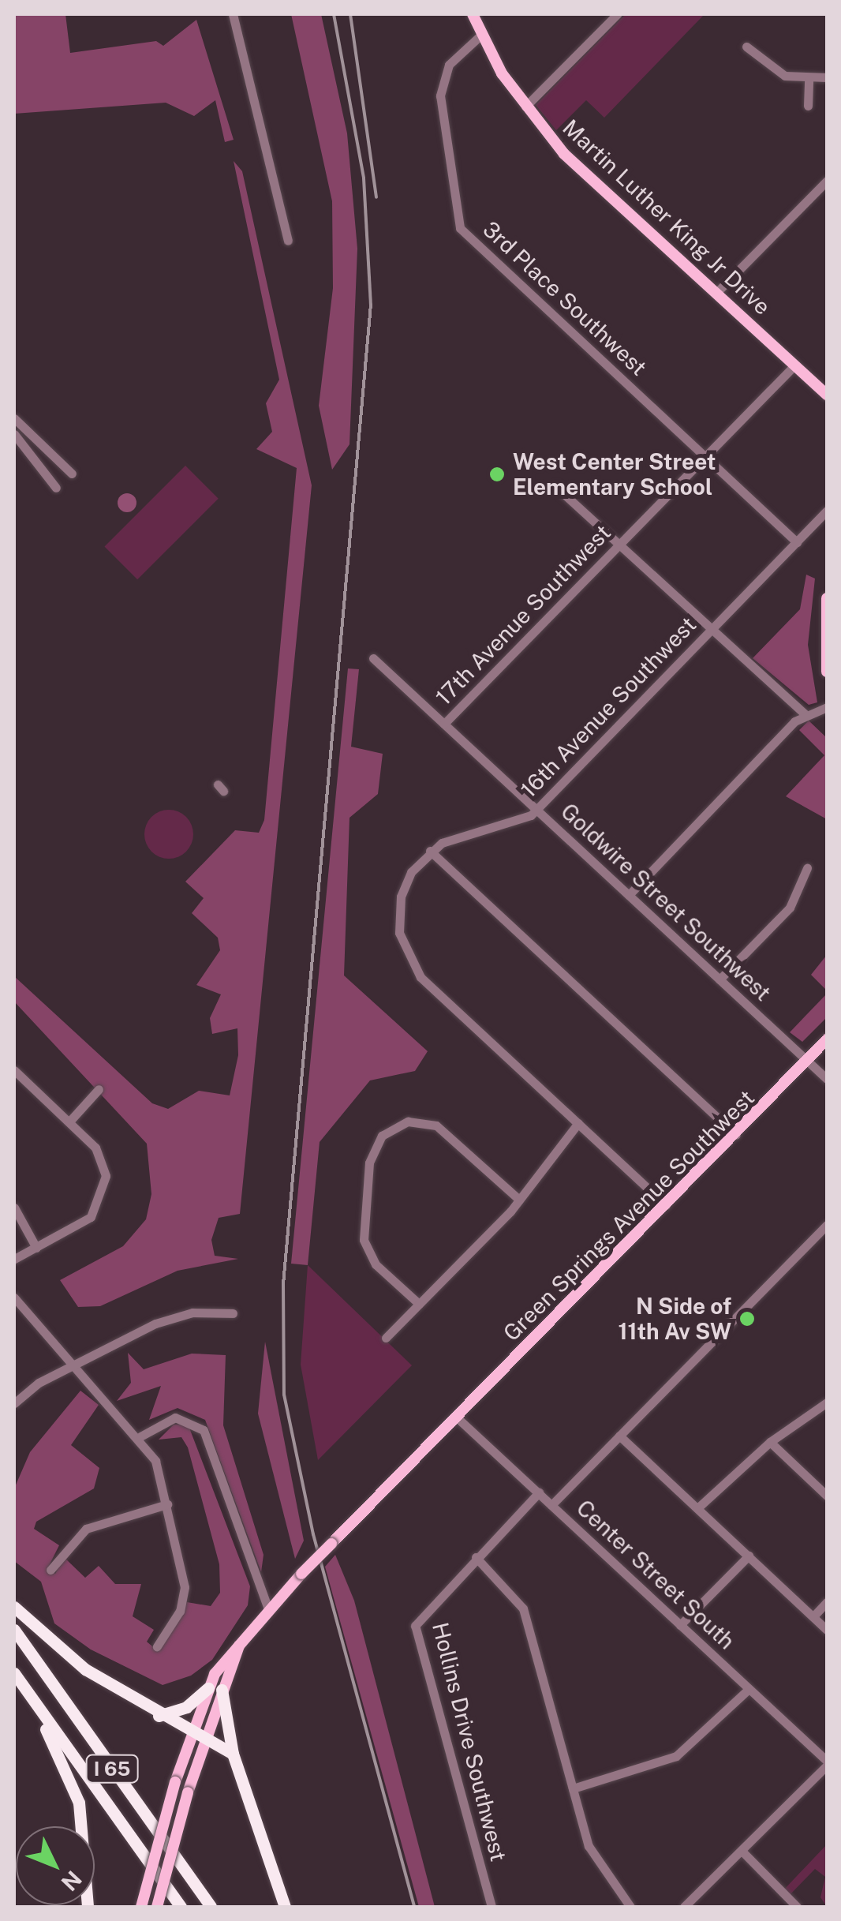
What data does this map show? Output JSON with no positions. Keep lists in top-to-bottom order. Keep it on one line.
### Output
{"streets":{"highway":["I 65"],"main road":["Martin Luther King Jr Drive","Green Springs Avenue Southwest"],"street":["3rd Place Southwest","17th Avenue Southwest","16th Avenue Southwest","Goldwire Street Southwest","Center Street South","Hollins Drive Southwest"]},"crossings":[["Martin Luther King Jr Drive","3rd Place Southwest"],["Martin Luther King Jr Drive","17th Avenue Southwest"],["3rd Place Southwest","17th Avenue Southwest"],["3rd Place Southwest","16th Avenue Southwest"],["17th Avenue Southwest","Goldwire Street Southwest"],["16th Avenue Southwest","Goldwire Street Southwest"],["16th Avenue Southwest","Green Springs Avenue Southwest"],["Goldwire Street Southwest","Green Springs Avenue Southwest"],["Green Springs Avenue Southwest","Center Street South"],["Center Street South","Hollins Drive Southwest"]],"places":["West Center Street Elementary School","N Side of 11th Av SW"],"north":"bottom right"}
